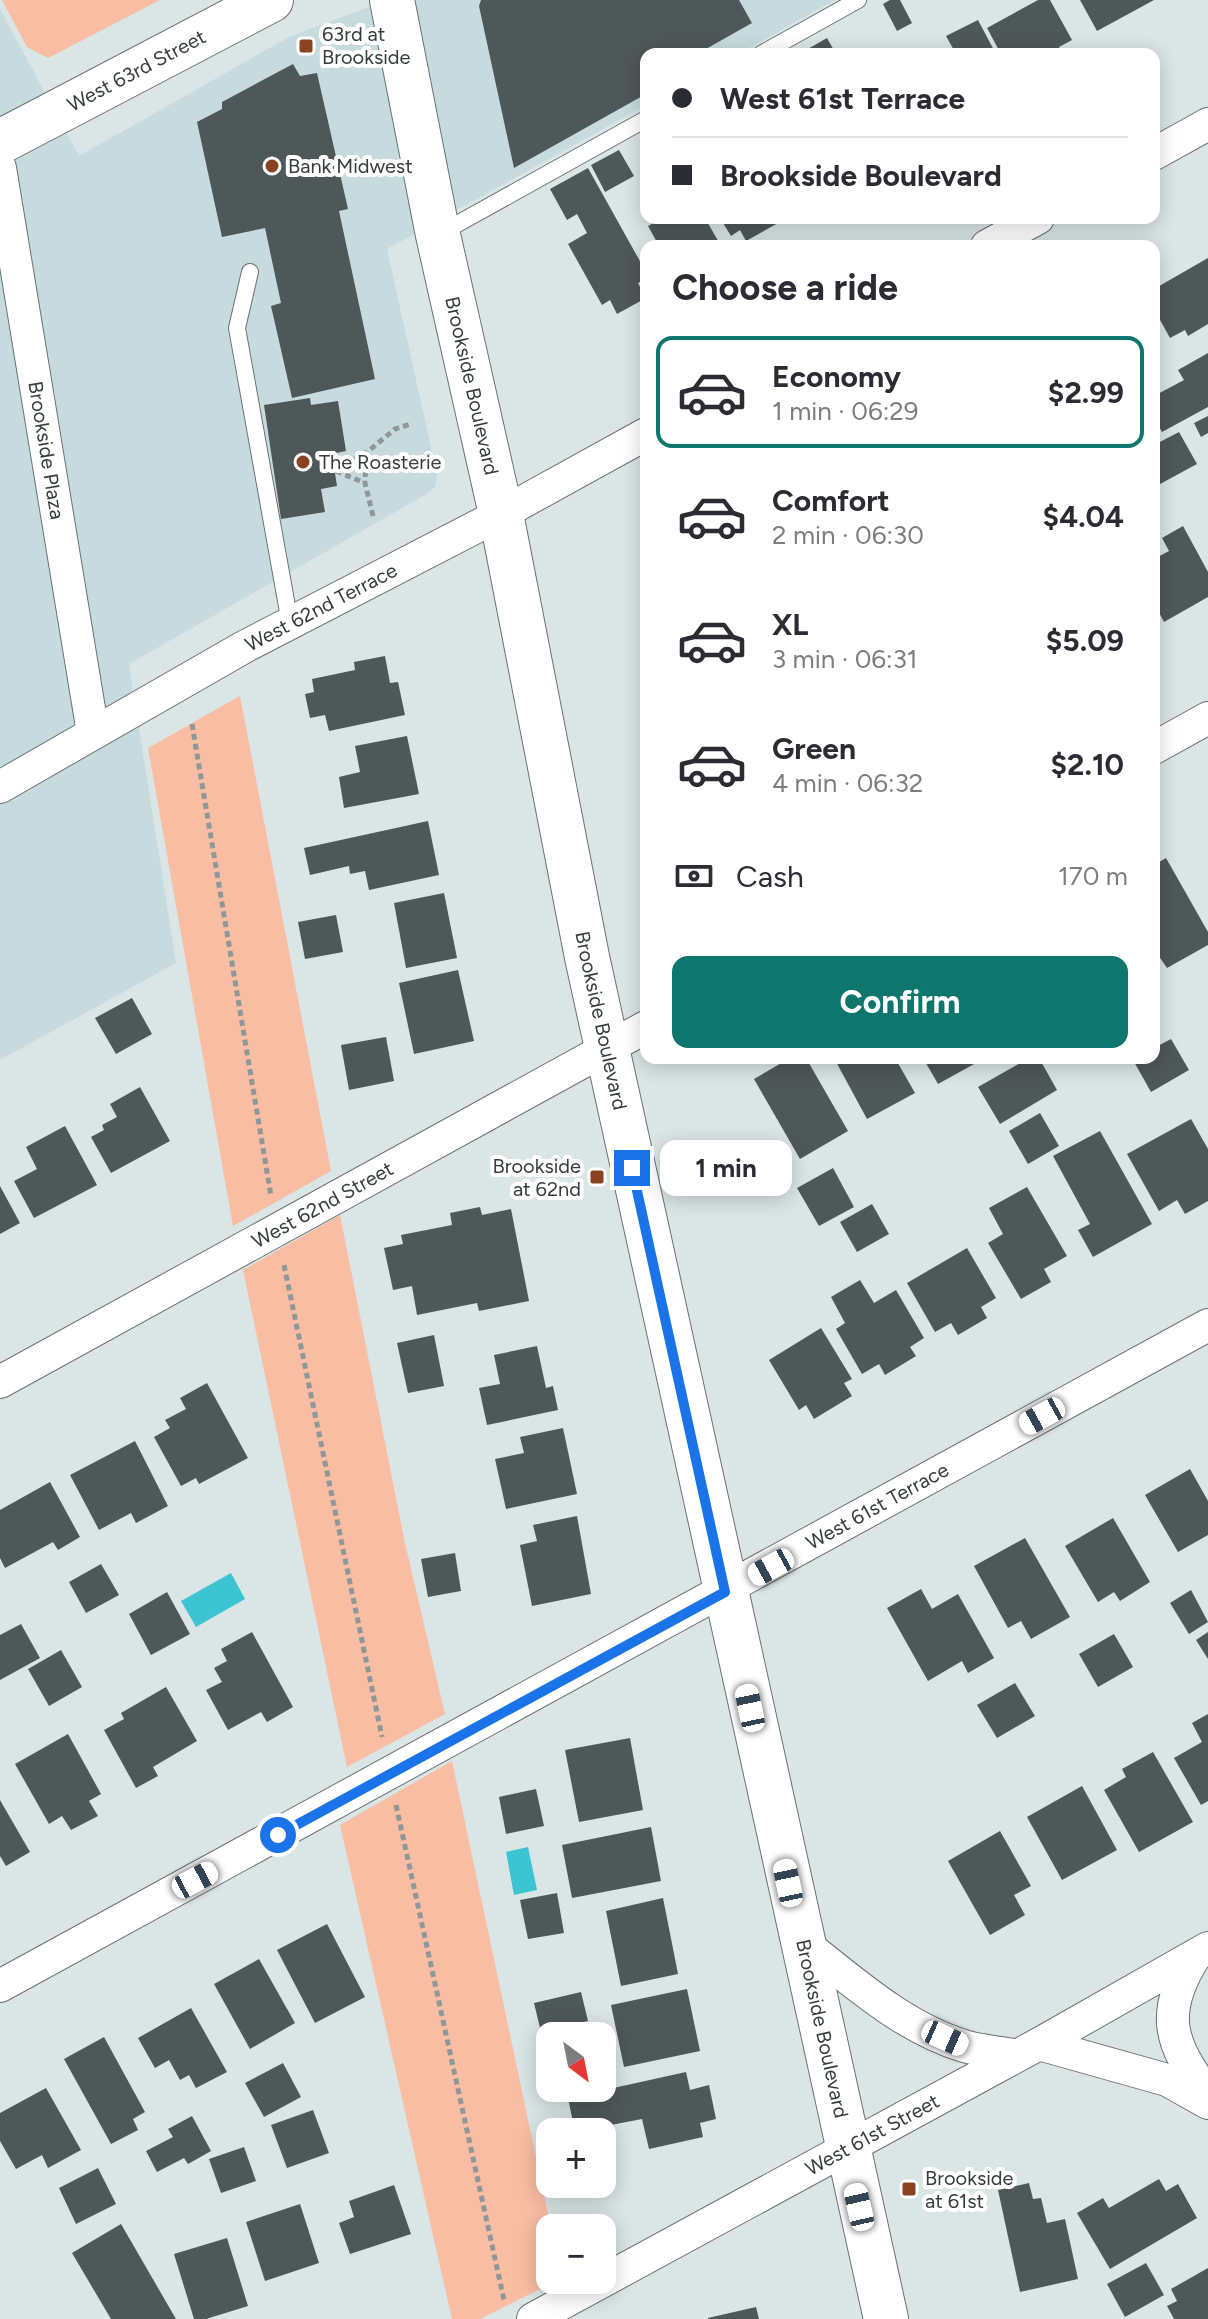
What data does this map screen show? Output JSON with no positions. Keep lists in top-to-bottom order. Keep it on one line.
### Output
{"streets":{"main road":["West 63rd Street","Brookside Boulevard"],"street":["Brookside Plaza","West 62nd Terrace","West 62nd Street","West 61st Terrace","West 61st Street"]},"crossings":[["Brookside Boulevard","West 62nd Terrace"],["Brookside Boulevard","West 62nd Street"],["Brookside Boulevard","West 61st Terrace"],["Brookside Boulevard","West 61st Street"],["Brookside Plaza","West 62nd Terrace"]],"places":{"transit":["63rd at Brookside","Brookside at 62nd","Brookside at 61st"],"other":["Bank Midwest","The Roasterie"]},"north":"bottom right","page":{"banner":["West 61st Terrace","Brookside Boulevard"],"heading":"Choose a ride","list":[{"name":"Economy","note":"1 min · 06:29","value":"$2.99"},{"name":"Comfort","note":"2 min · 06:30","value":"$4.04"},{"name":"XL","note":"3 min · 06:31","value":"$5.09"},{"name":"Green","note":"4 min · 06:32","value":"$2.10"}],"pay":["Cash","170 m"],"buttons":"Confirm","bubble":"1 min","map_buttons":["+","−"]}}
